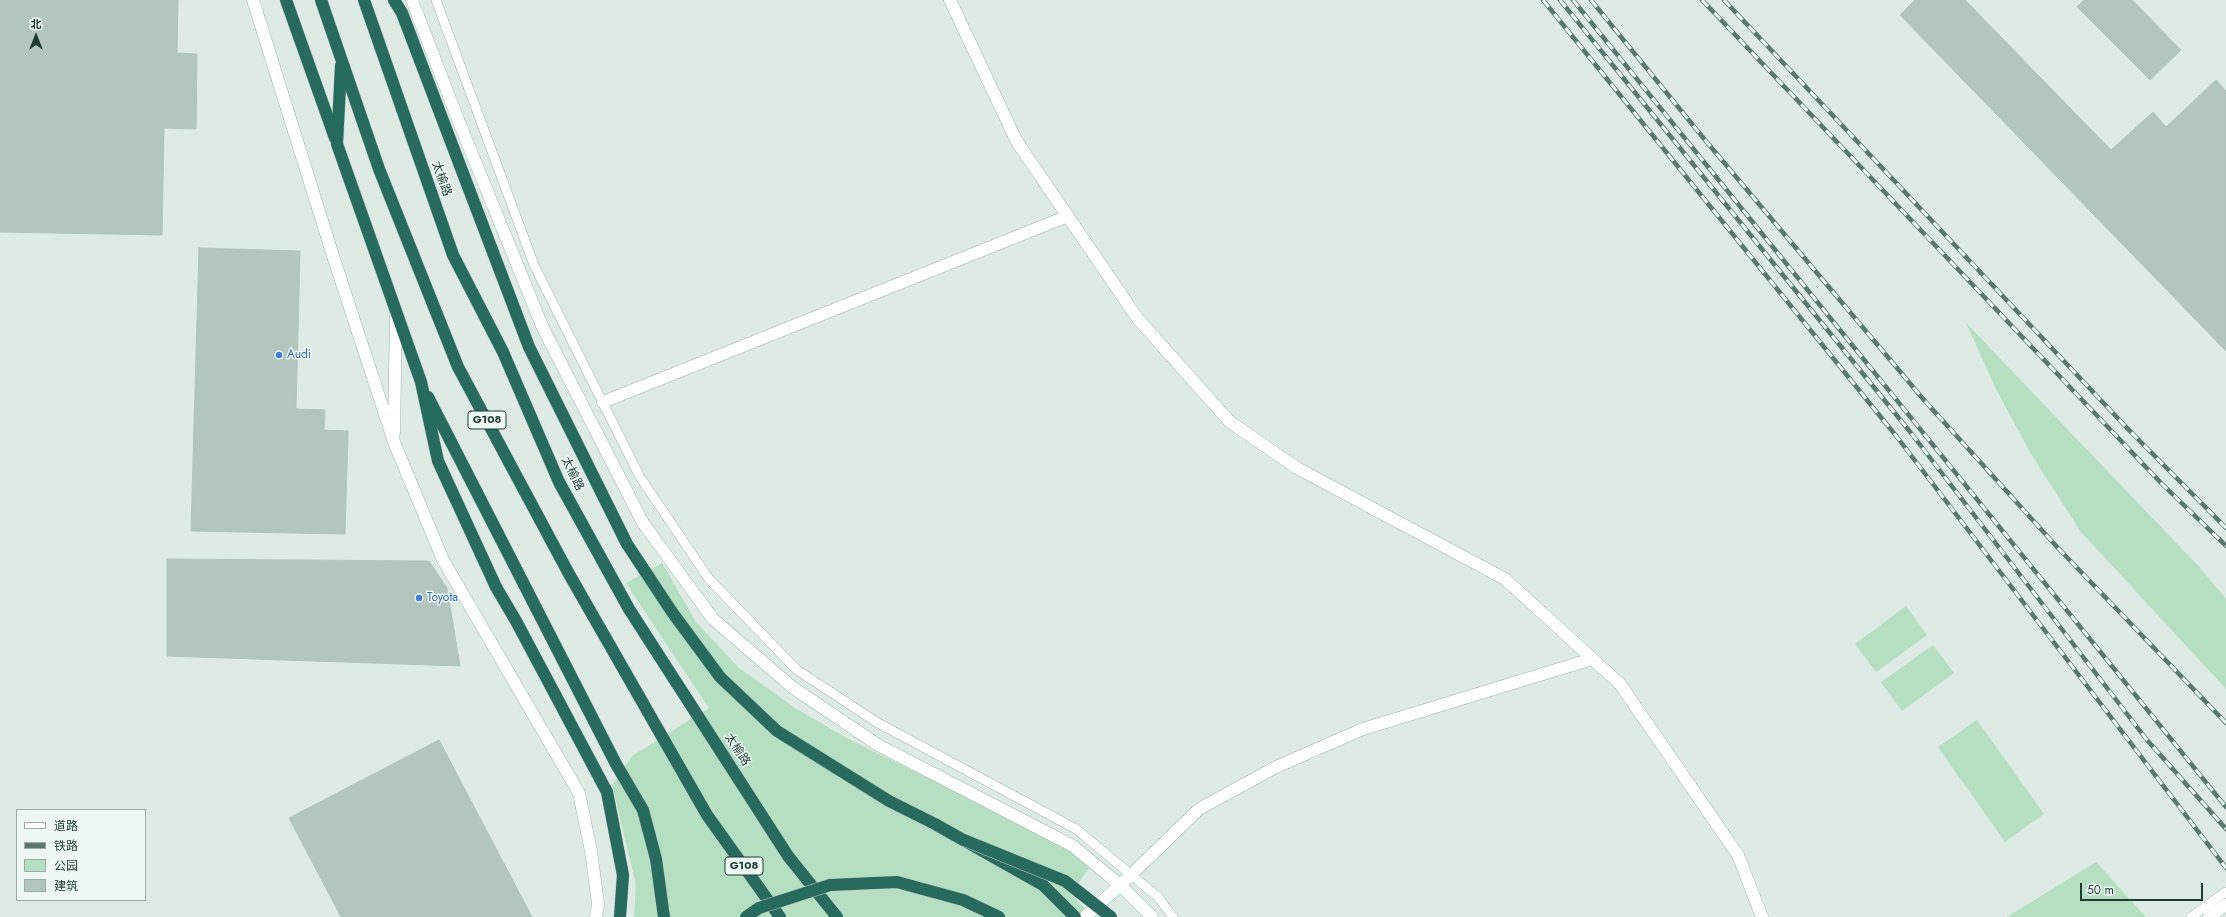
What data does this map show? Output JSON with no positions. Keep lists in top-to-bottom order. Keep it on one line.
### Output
{"streets":{"highway":["太榆路","G108"]},"places":["Audi","Toyota"],"legend":["道路","铁路","公园","建筑"],"scale_bar":"50 m","north":"top"}
